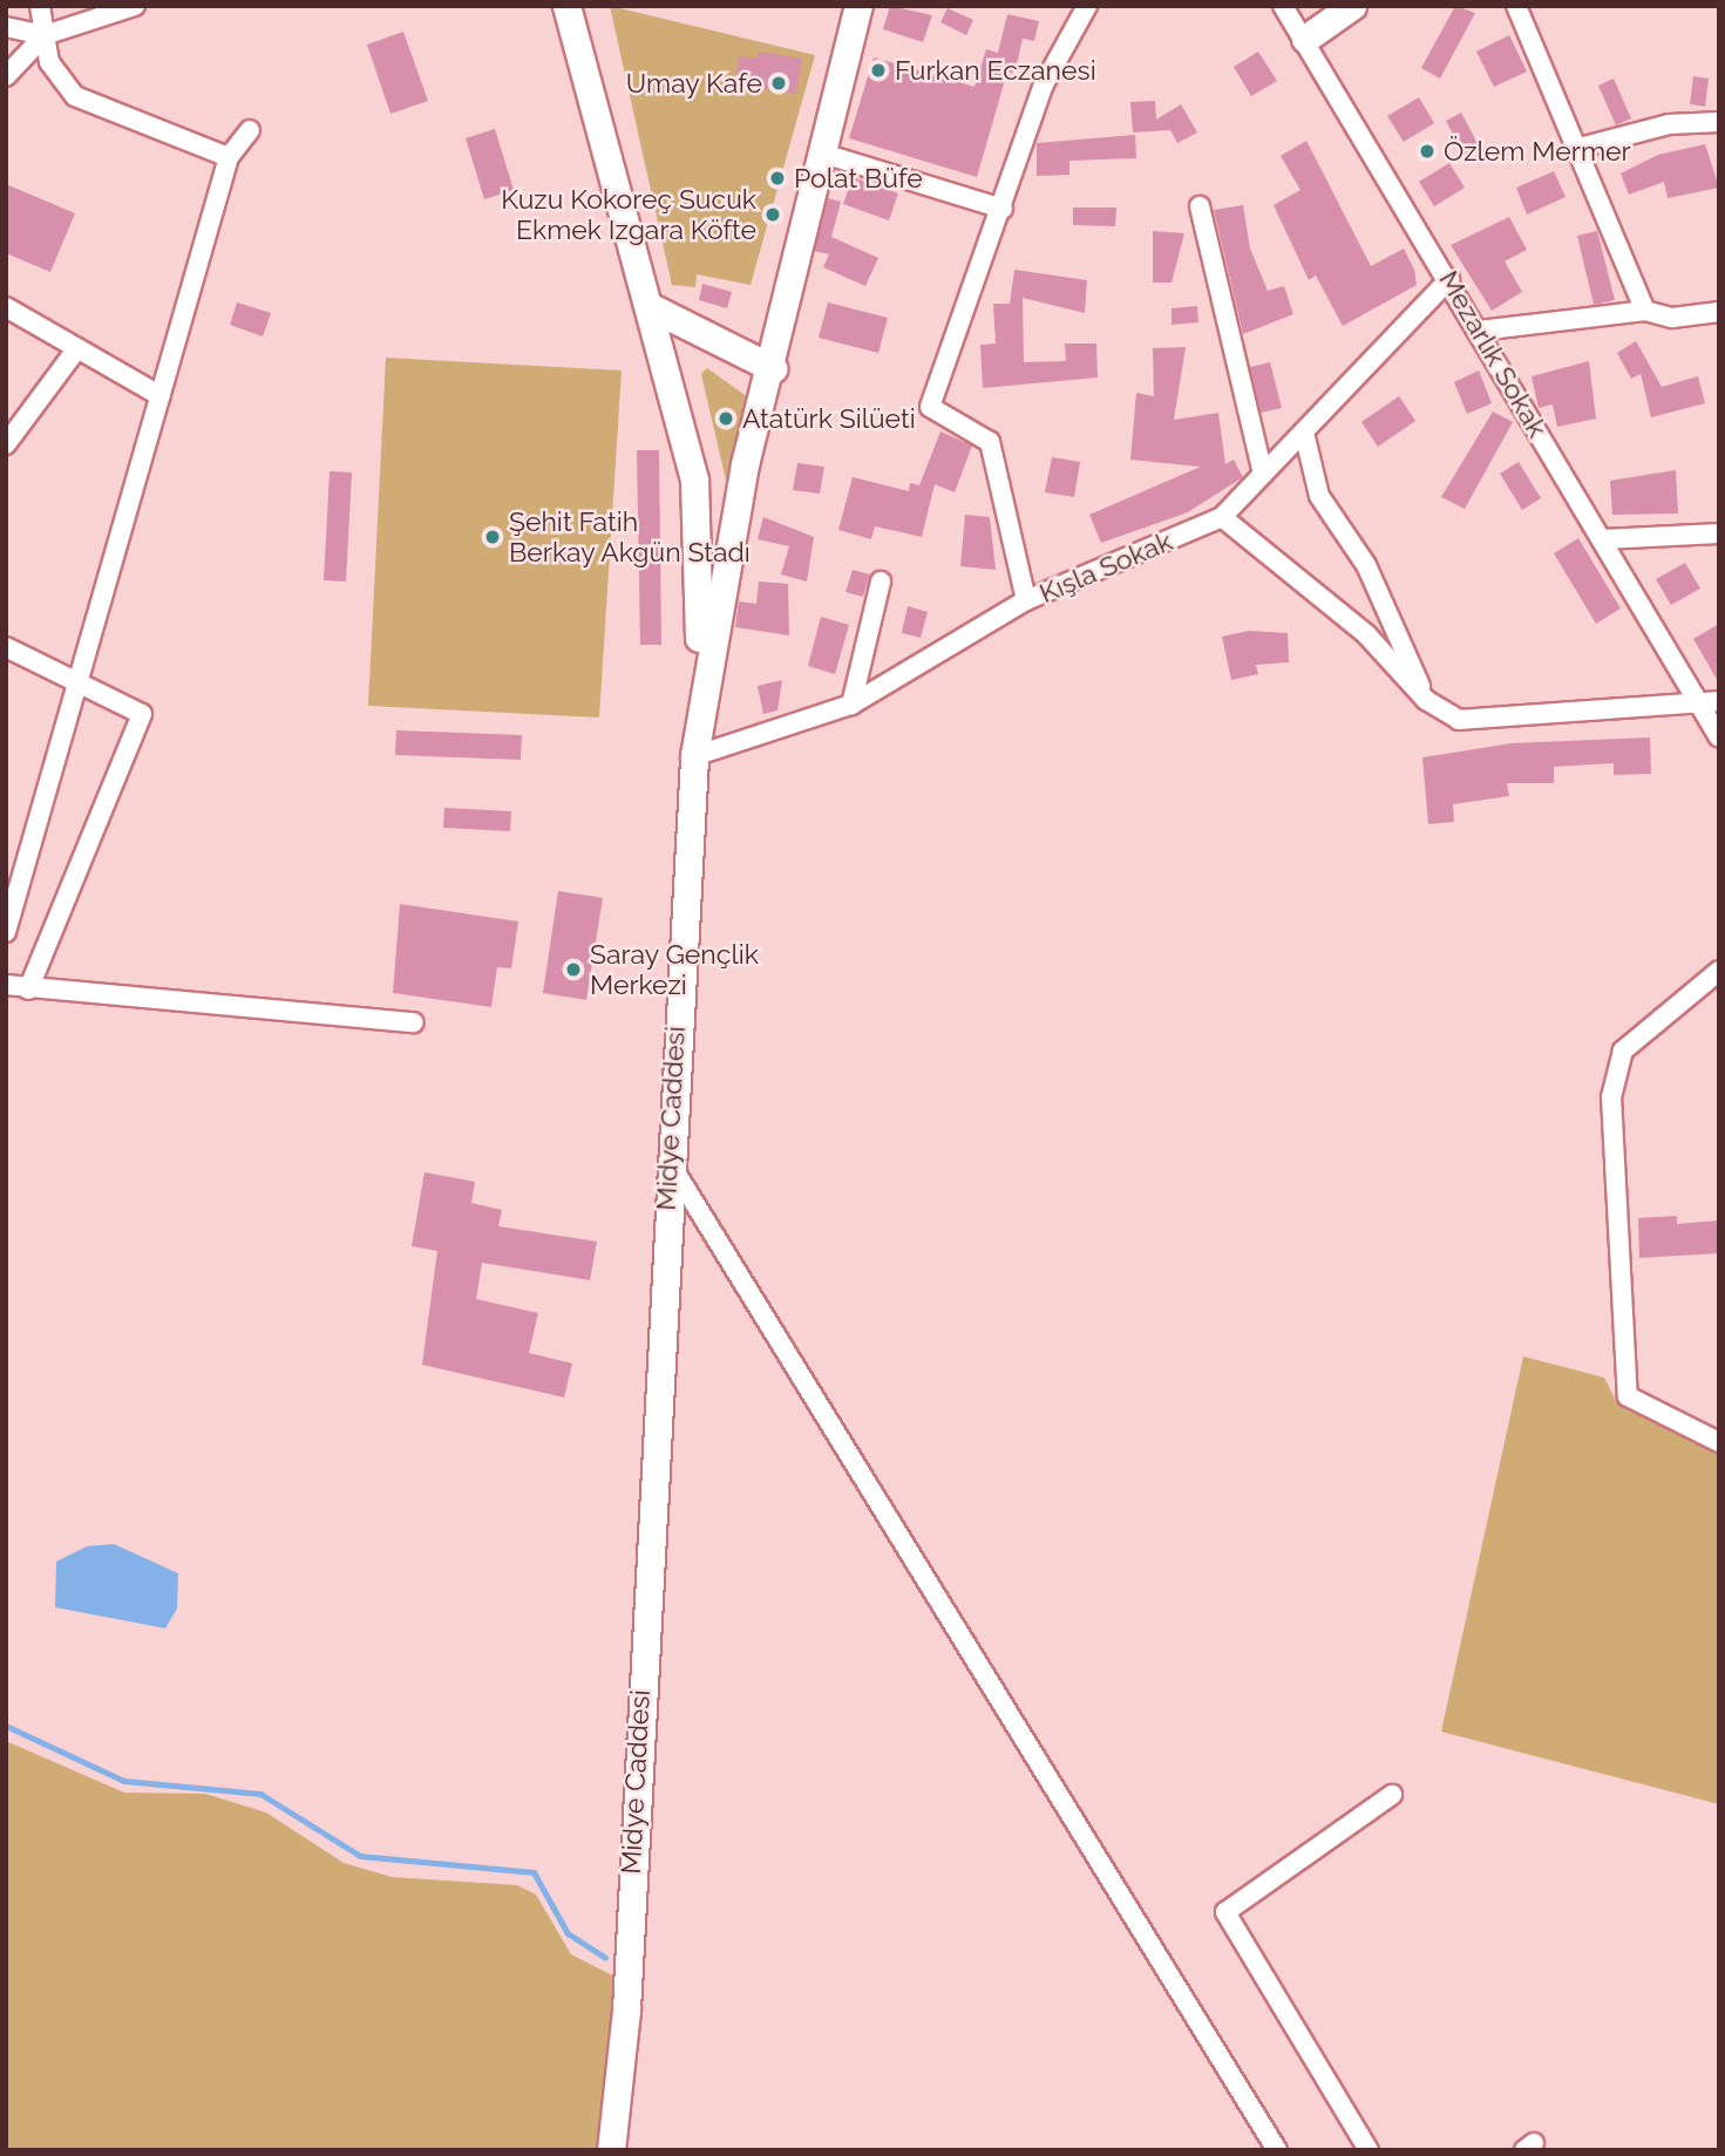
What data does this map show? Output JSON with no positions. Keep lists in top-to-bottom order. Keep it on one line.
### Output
{"streets":{"main road":["Midye Caddesi"],"street":["Mezarlık Sokak","Kışla Sokak"]},"crossings":[["Mezarlık Sokak","Kışla Sokak"],["Kışla Sokak","Midye Caddesi"]],"places":["Furkan Eczanesi","Umay Kafe","Özlem Mermer","Polat Büfe","Kuzu Kokoreç Sucuk Ekmek Izgara Köfte","Atatürk Silüeti","Şehit Fatih Berkay Akgün Stadı","Saray Gençlik Merkezi"]}
